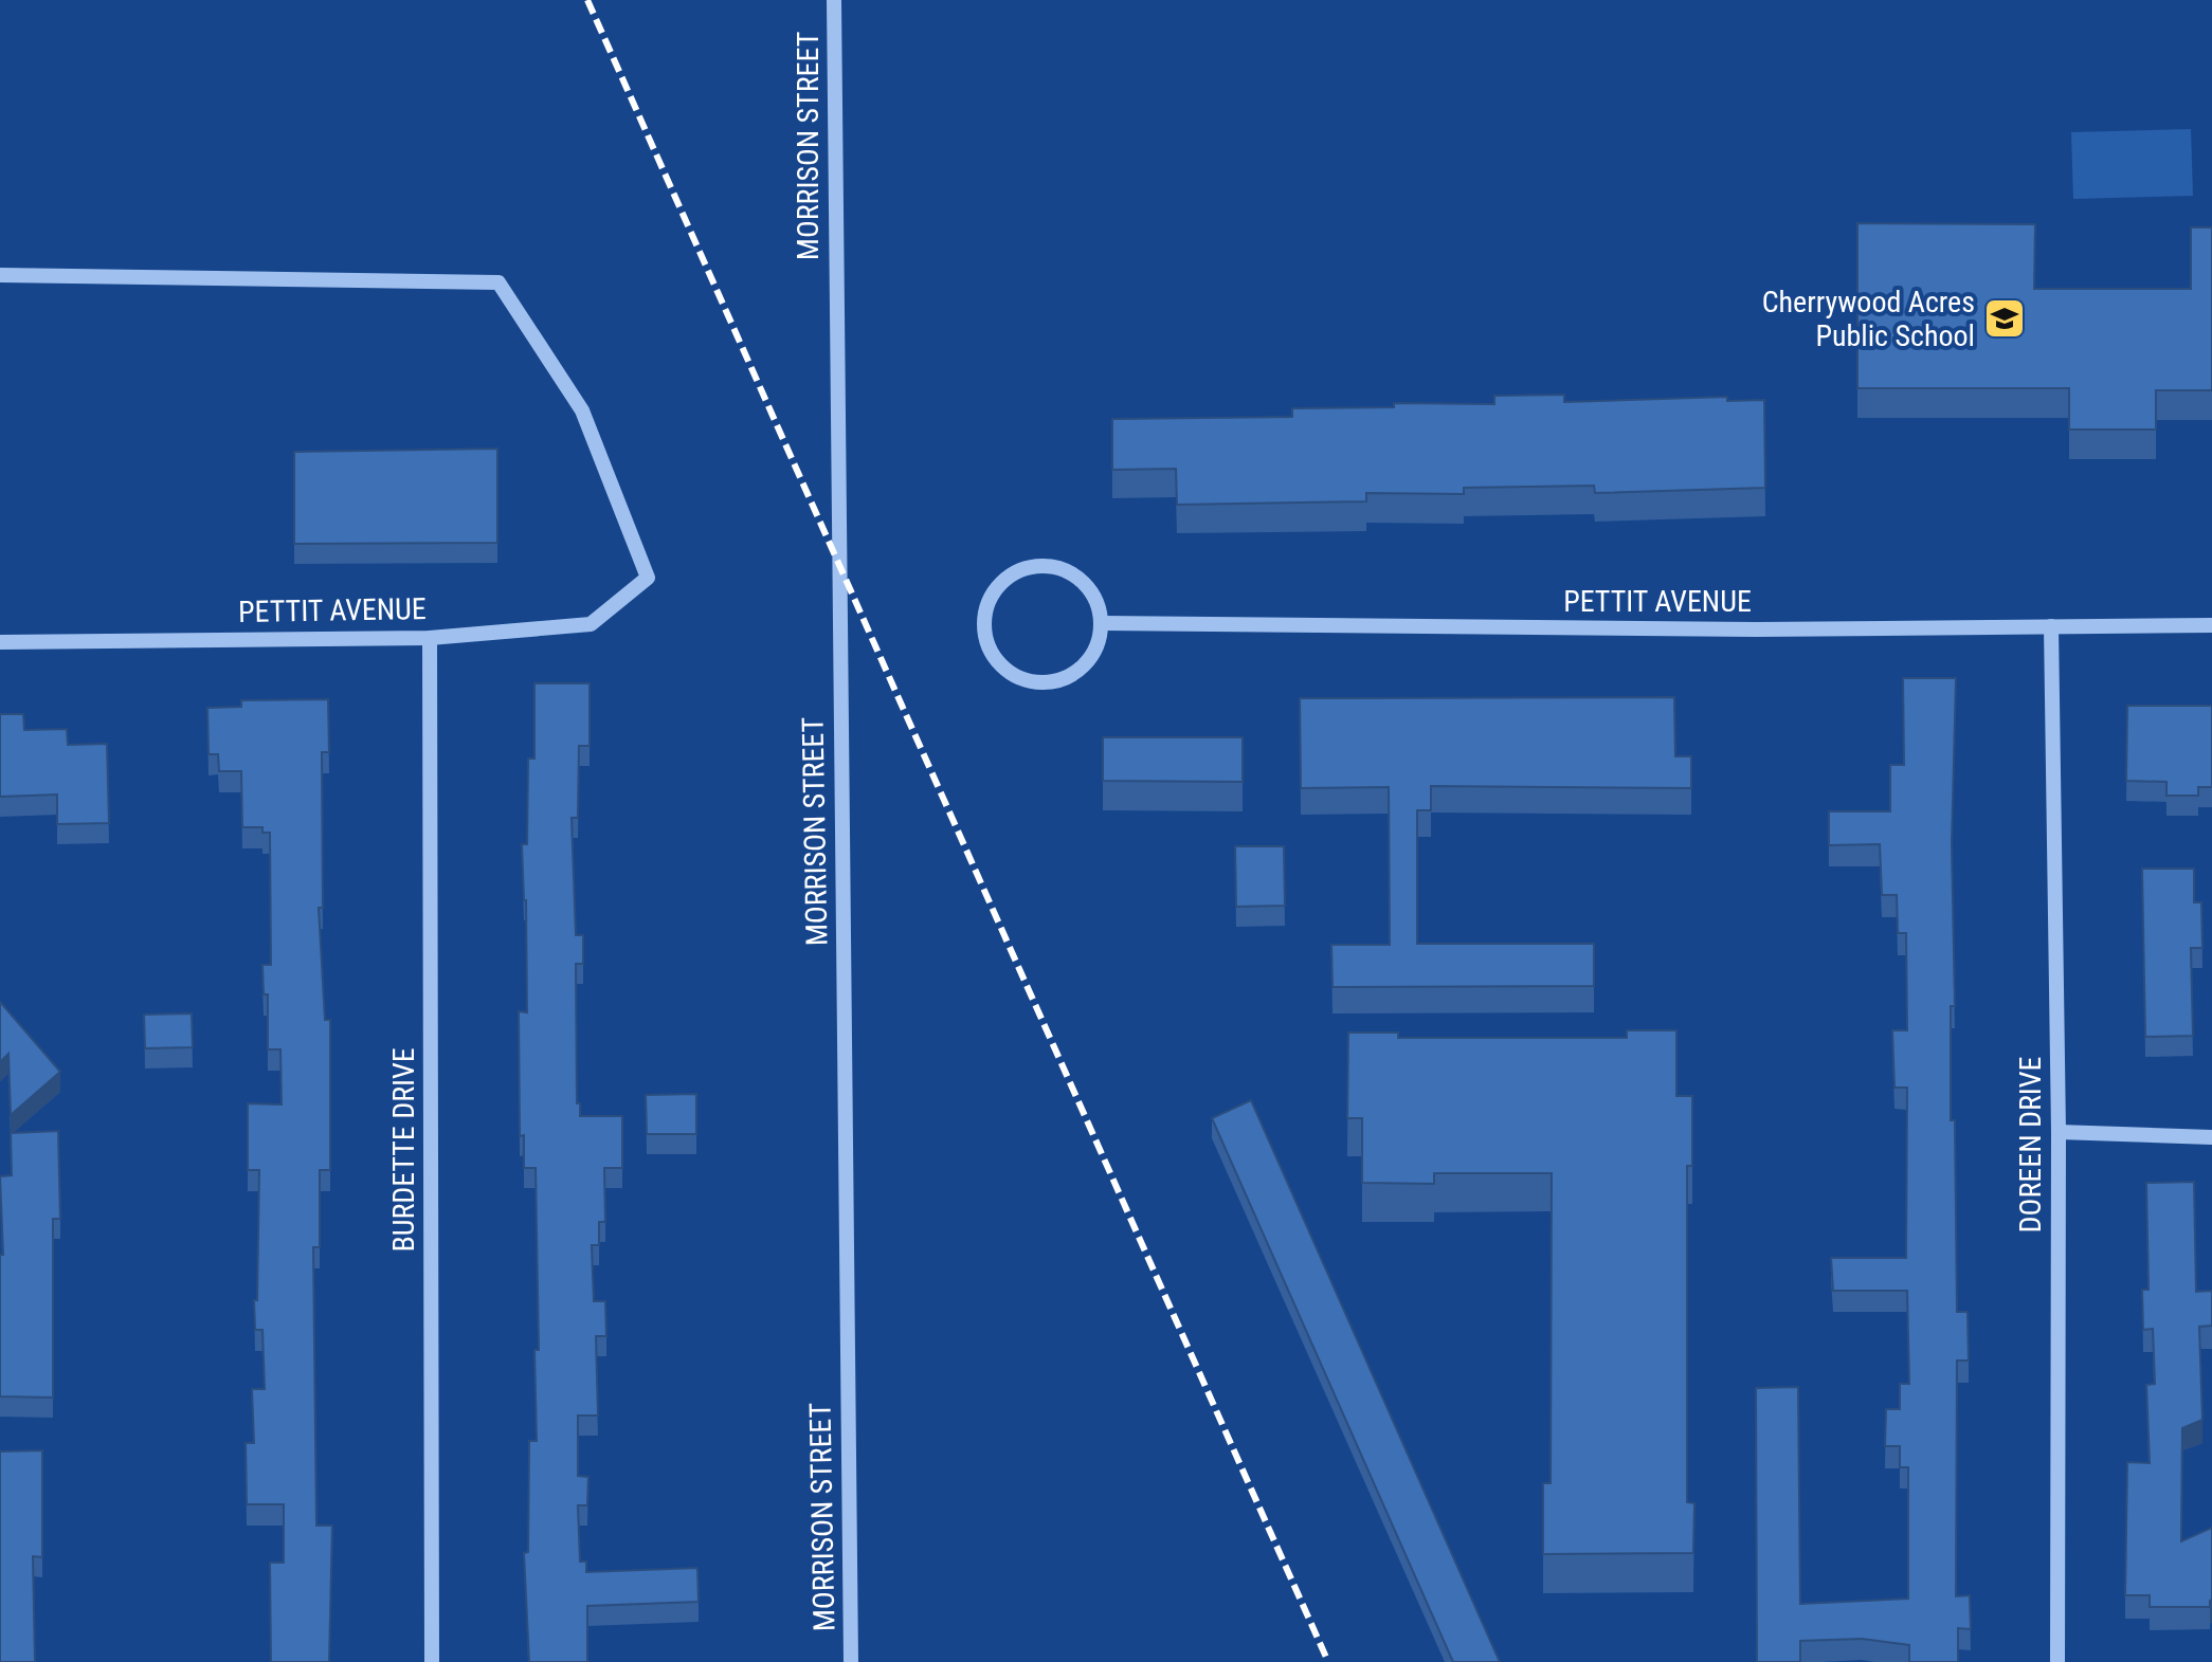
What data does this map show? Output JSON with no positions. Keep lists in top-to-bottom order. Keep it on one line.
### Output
{"streets":{"street":["MORRISON STREET","PETTIT AVENUE","DOREEN DRIVE","BURDETTE DRIVE"]},"crossings":[["PETTIT AVENUE","DOREEN DRIVE"],["PETTIT AVENUE","BURDETTE DRIVE"]],"places":{"school or university":["Cherrywood Acres Public School"]}}
